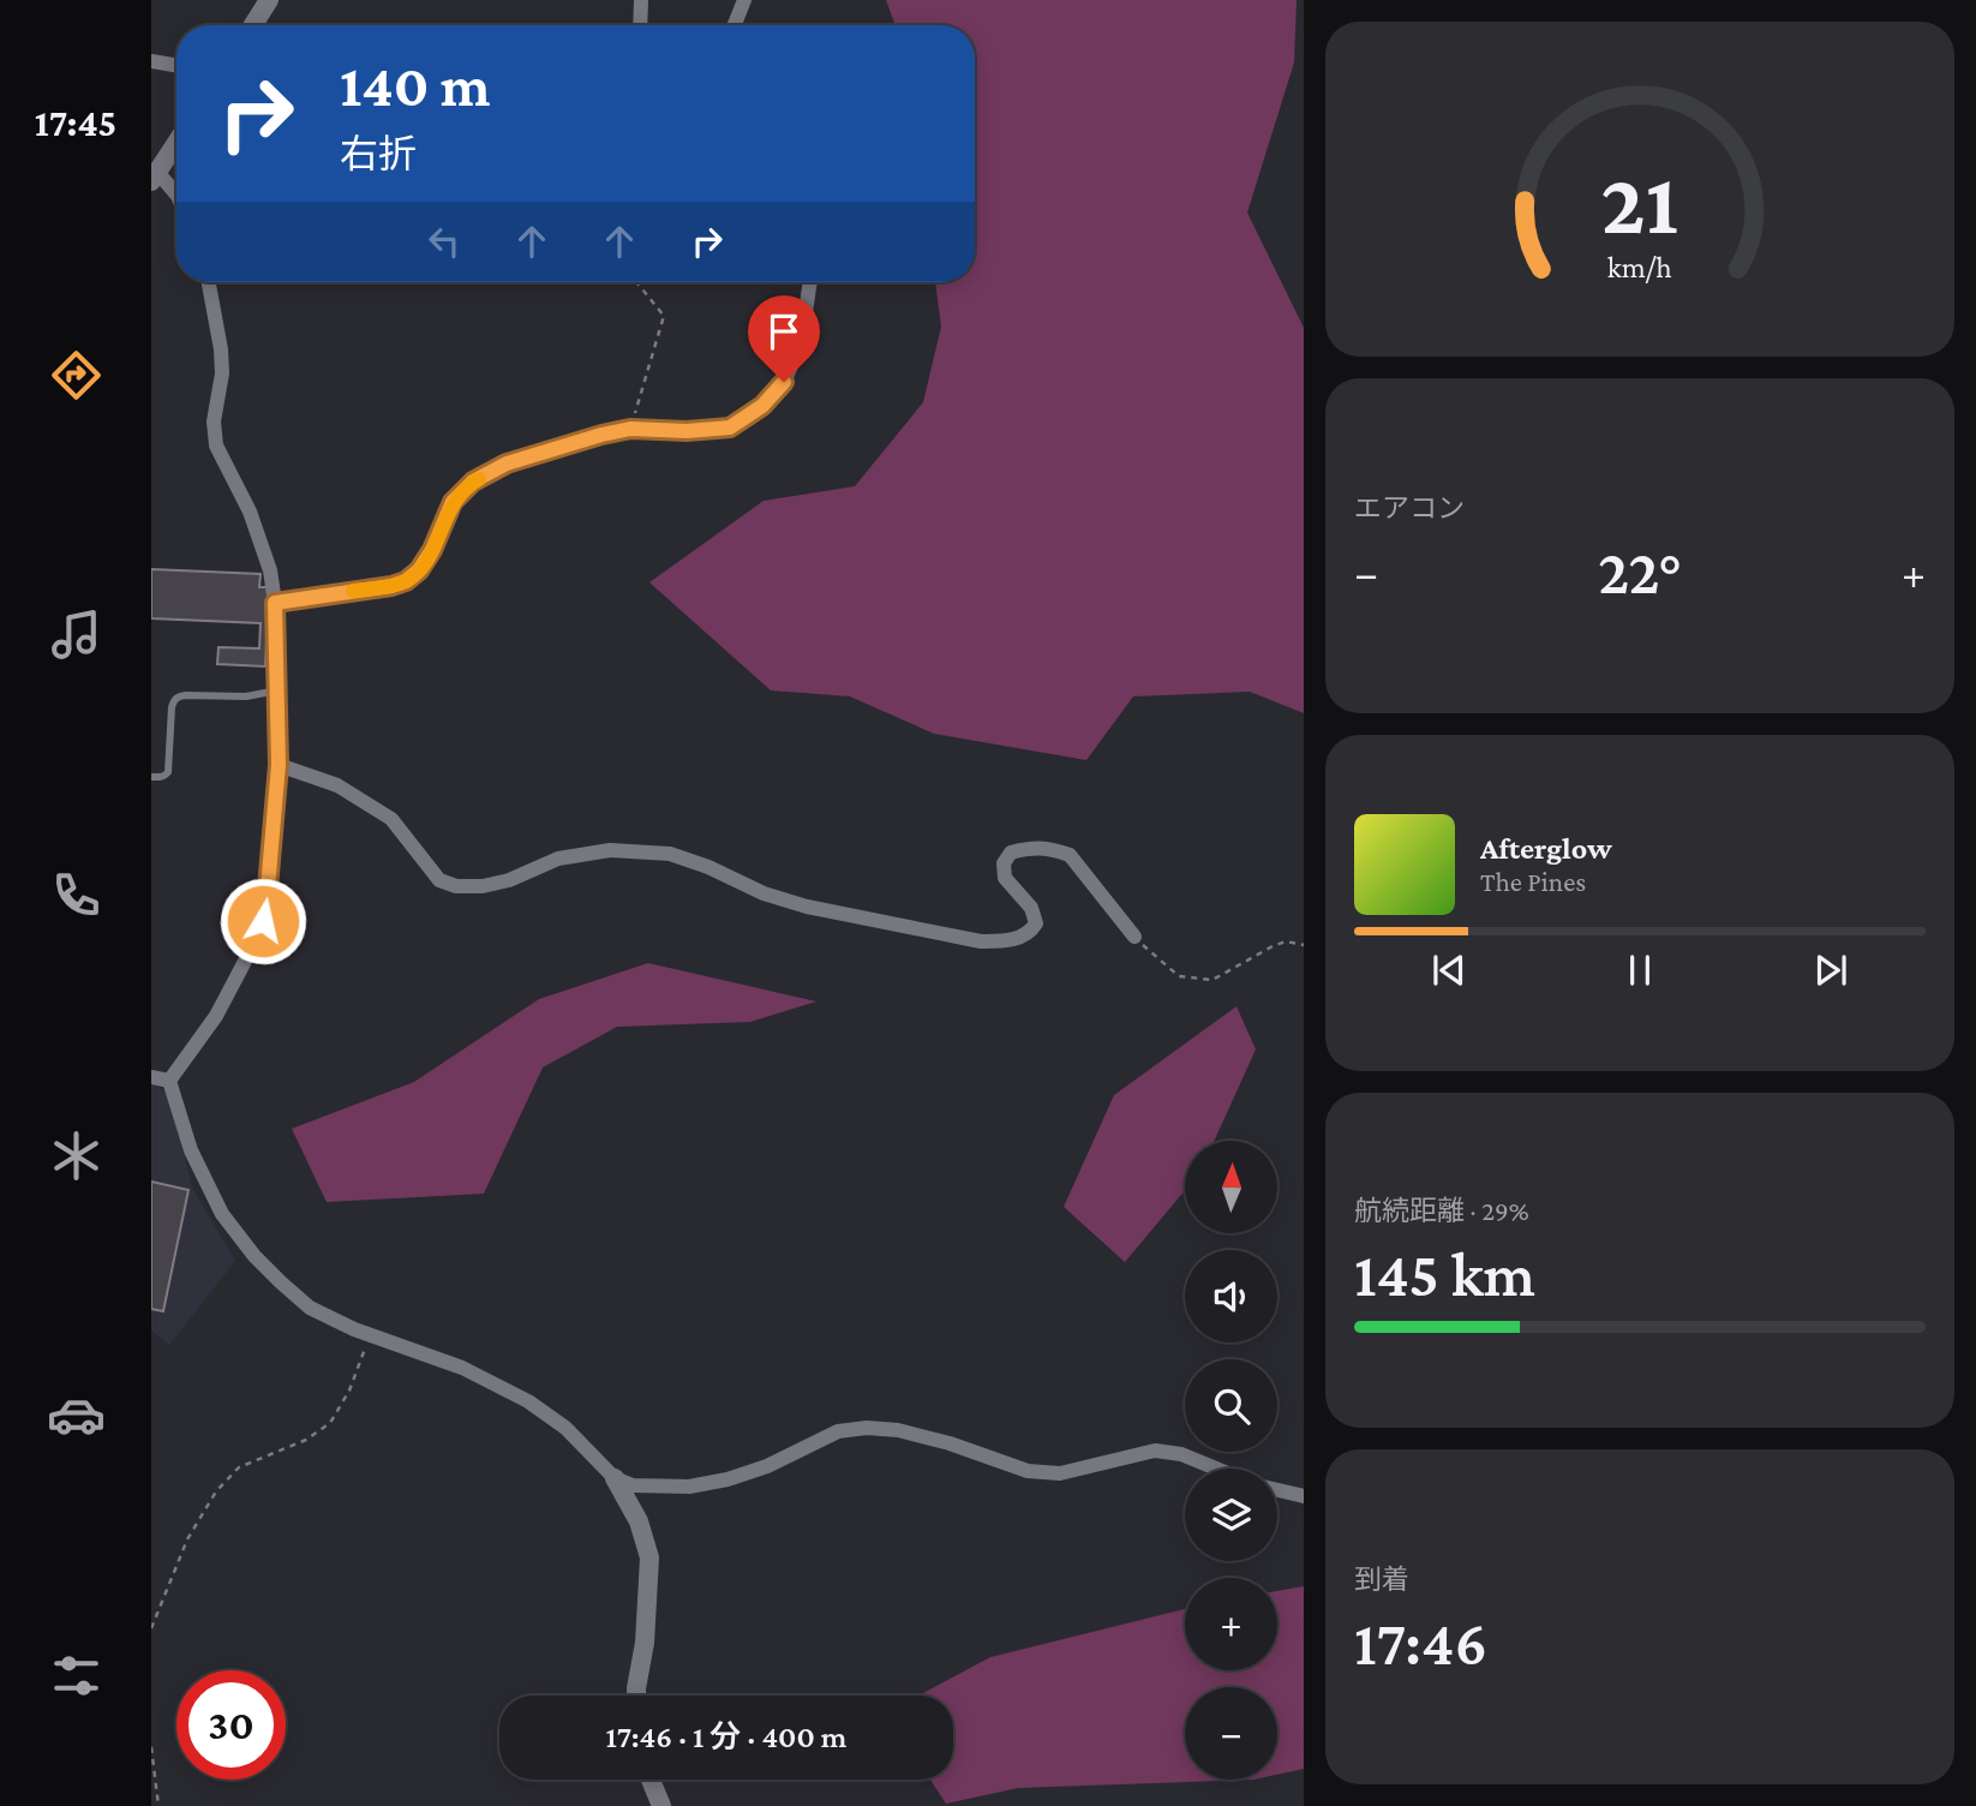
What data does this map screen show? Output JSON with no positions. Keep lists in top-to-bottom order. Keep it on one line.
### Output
{"north":"top","page":{"tabs":"17:45","turn":["140 m","右折"],"tile":["エアコン",["航続距離 · 29%","145 km"],["到着","17:46"]],"heat":["−","22°","+"],"song":["Afterglow","The Pines"],"map_buttons":["+","−"],"limit":"30","trip":"17:46 · 1 分 · 400 m","gauge":["21","km/h"]}}
